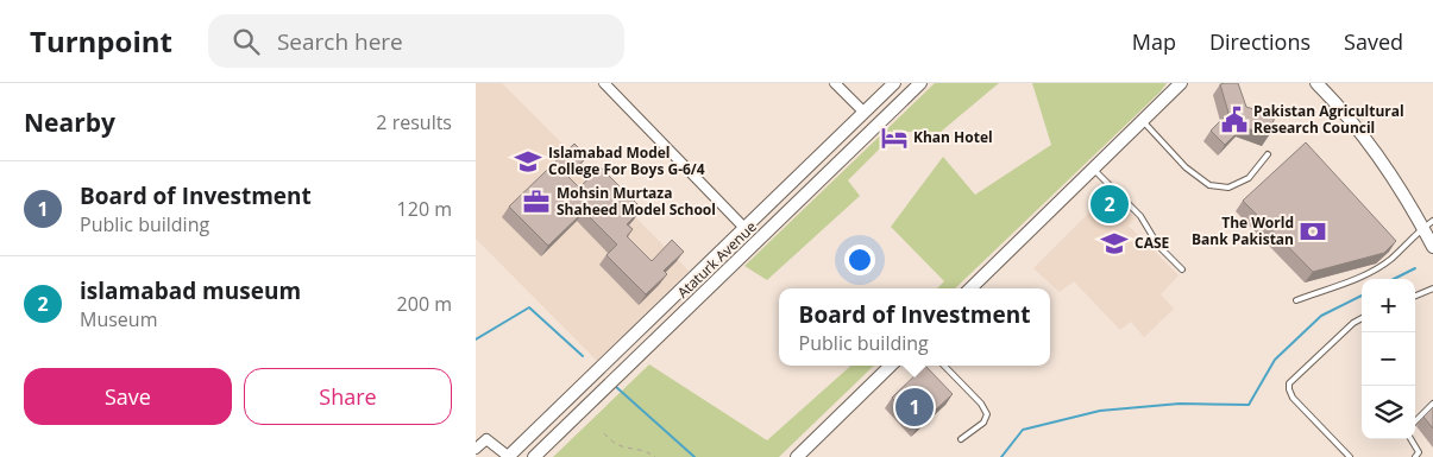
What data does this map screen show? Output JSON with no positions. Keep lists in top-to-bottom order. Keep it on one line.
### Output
{"streets":{"street":["Ataturk Avenue"]},"places":{"public building":["Pakistan Agricultural Research Council"],"hotel":["Khan Hotel"],"school or university":["Islamabad Model College For Boys G-6/4","CASE"],"office":["Mohsin Murtaza Shaheed Model School"],"bank":["The World Bank Pakistan"]},"page":{"header":"Turnpoint","search":"Search here","nav":["Map","Directions","Saved"],"heading":["Nearby","2 results"],"list":[{"mark":"1","name":"Board of Investment","note":"Public building","value":"120 m"},{"mark":"2","name":"islamabad museum","note":"Museum","value":"200 m"}],"pins":["2","1"],"map_buttons":["+","−"],"popup":["Board of Investment","Public building"],"buttons":["Save","Share"]}}
